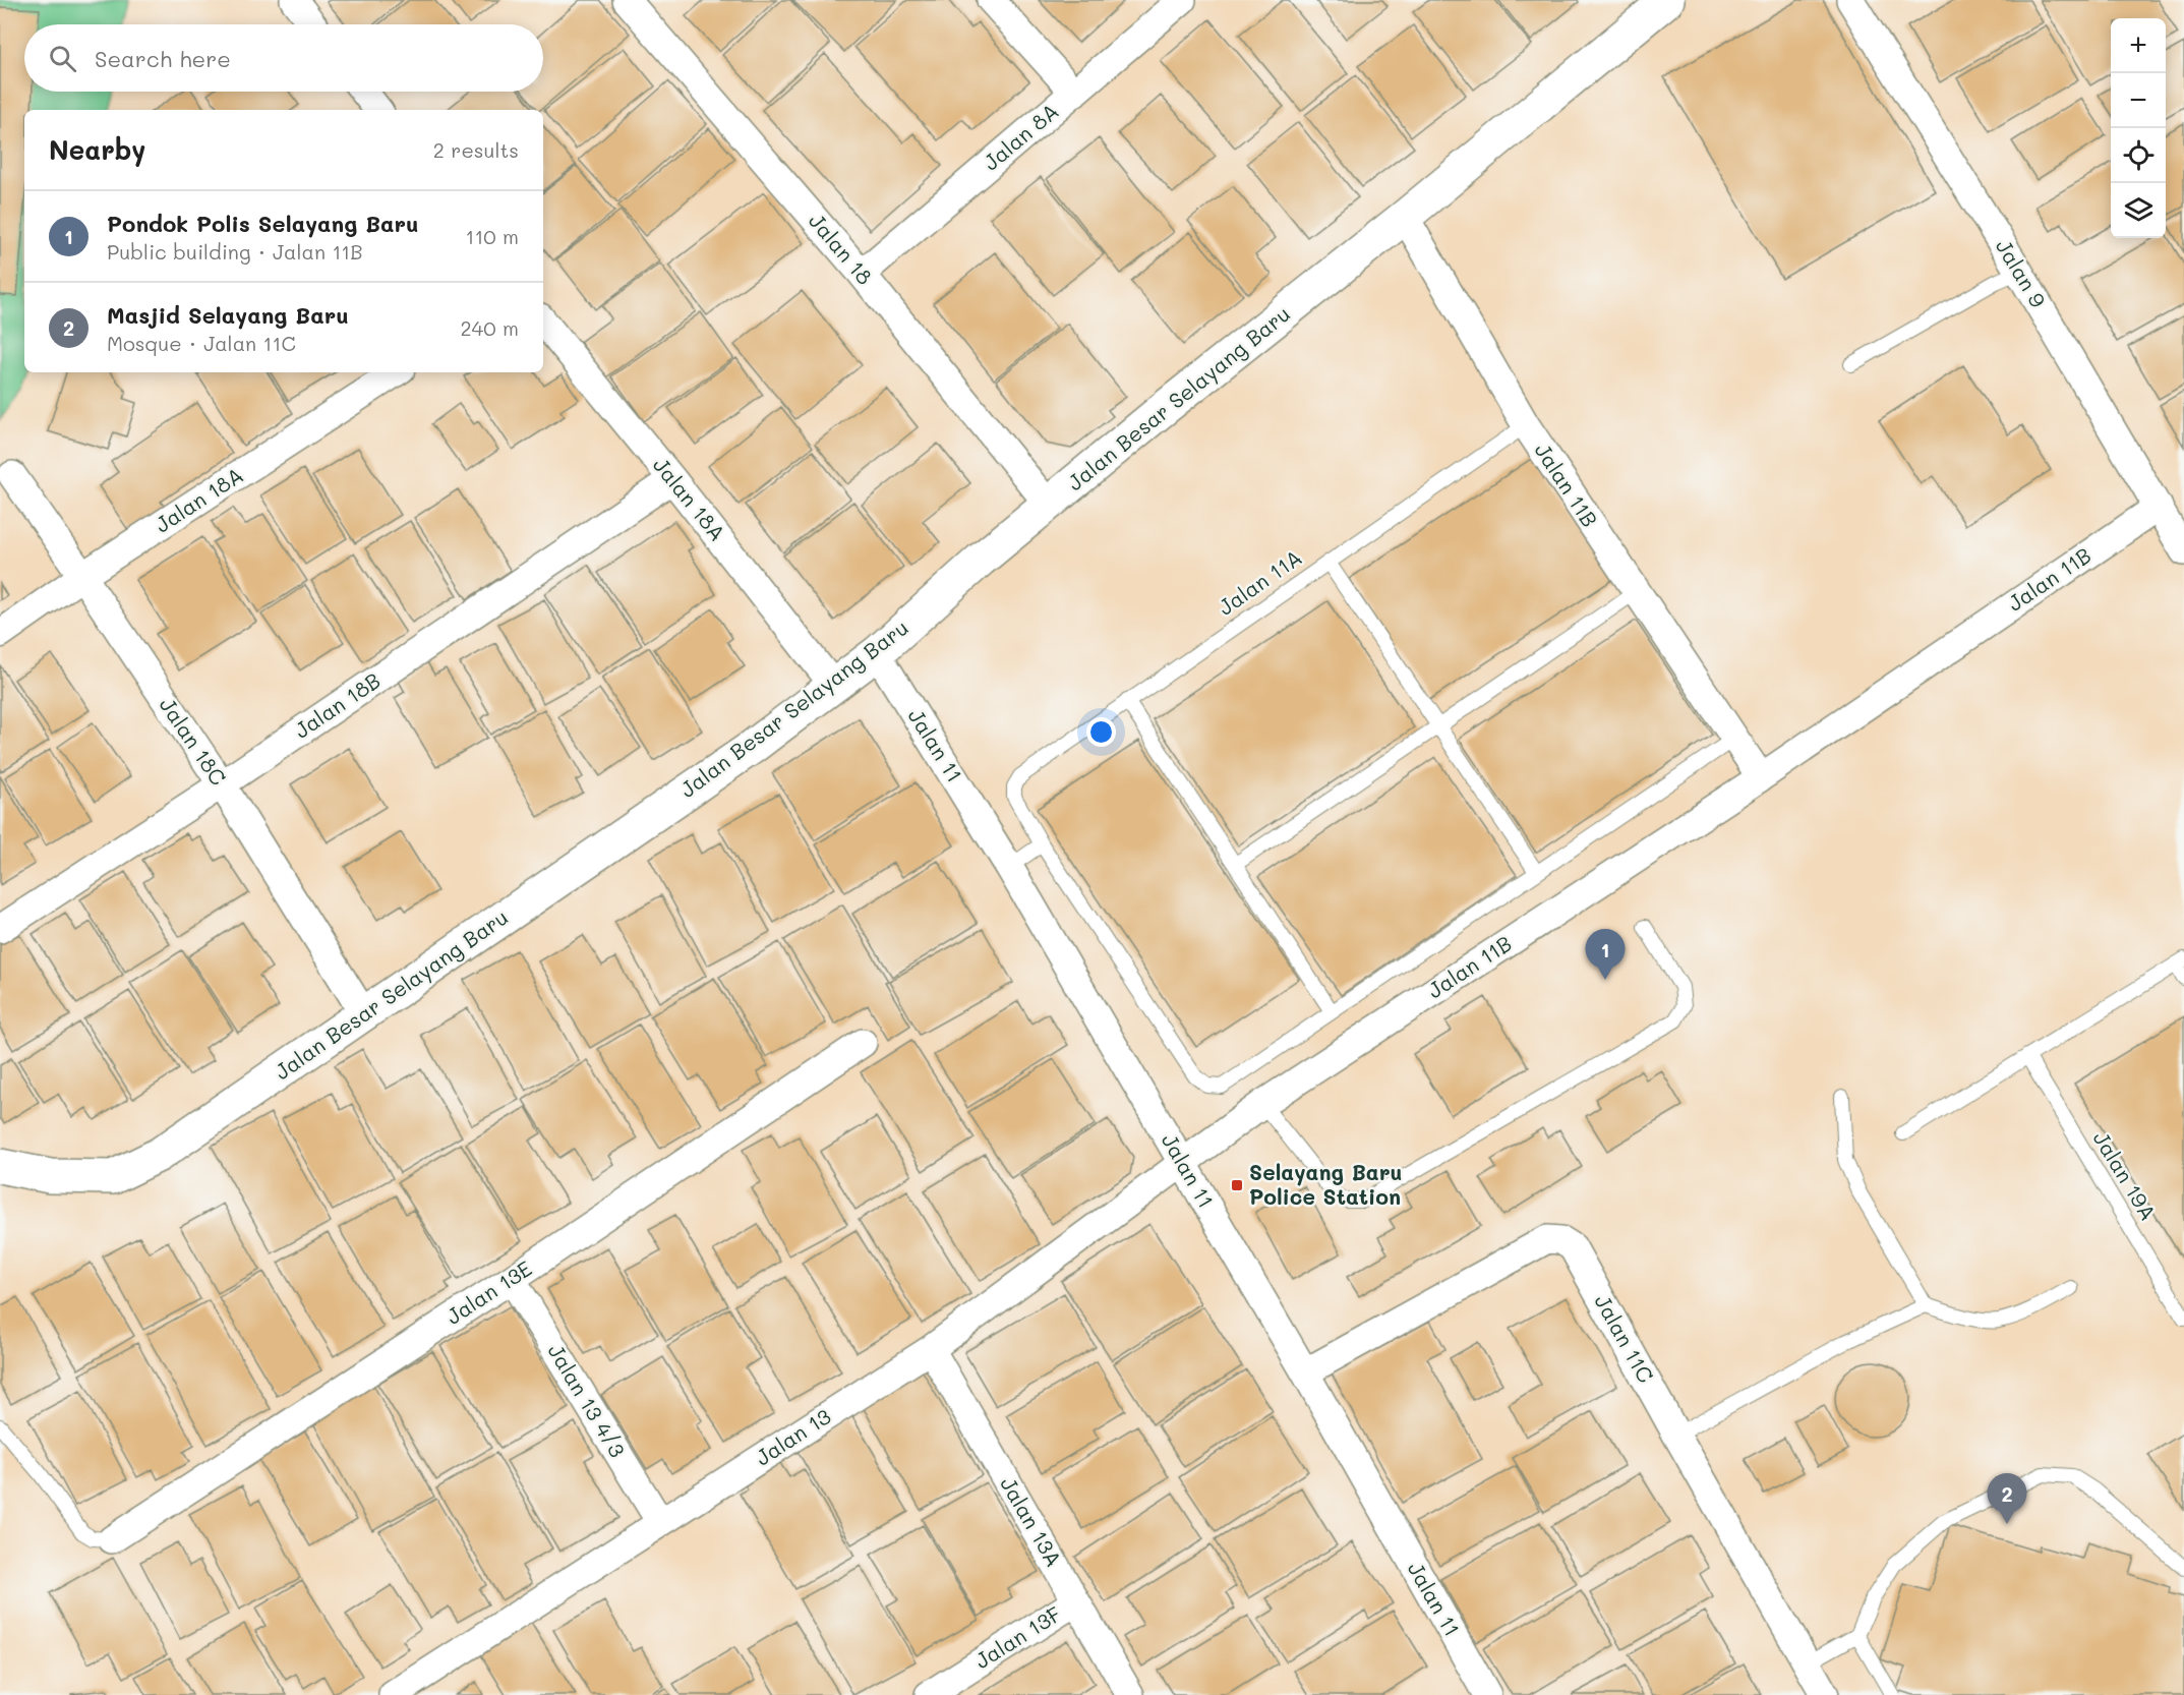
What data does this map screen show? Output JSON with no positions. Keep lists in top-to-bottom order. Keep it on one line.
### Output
{"streets":{"street":["Jalan 8A","Jalan 18","Jalan 9","Jalan Besar Selayang Baru","Jalan 11B","Jalan 18A","Jalan 18B","Jalan 18C","Jalan 11","Jalan 13E","Jalan 11C","Jalan 13 4/3","Jalan 13","Jalan 13A","Jalan 13F"],"lane":["Jalan 11A","Jalan 19A"]},"crossings":[["Jalan 8A","Jalan 18"],["Jalan 18","Jalan Besar Selayang Baru"],["Jalan 9","Jalan 11B"],["Jalan Besar Selayang Baru","Jalan 11B"],["Jalan Besar Selayang Baru","Jalan 18A"],["Jalan Besar Selayang Baru","Jalan 18C"],["Jalan Besar Selayang Baru","Jalan 11"],["Jalan 11B","Jalan 11A"],["Jalan 11B","Jalan 11"],["Jalan 11B","Jalan 13"],["Jalan 18A","Jalan 18B"],["Jalan 18A","Jalan 18C"],["Jalan 18B","Jalan 18C"],["Jalan 11","Jalan 11C"],["Jalan 11","Jalan 13"],["Jalan 13E","Jalan 13 4/3"],["Jalan 13 4/3","Jalan 13"],["Jalan 13","Jalan 13A"],["Jalan 13A","Jalan 13F"]],"places":{"transit":["Selayang Baru Police Station"]},"page":{"map_buttons":["+","−"],"search":"Search here","heading":["Nearby","2 results"],"list":[{"mark":"1","name":"Pondok Polis Selayang Baru","note":"Public building · Jalan 11B","value":"110 m"},{"mark":"2","name":"Masjid Selayang Baru","note":"Mosque · Jalan 11C","value":"240 m"}],"pins":["1","2"]}}
